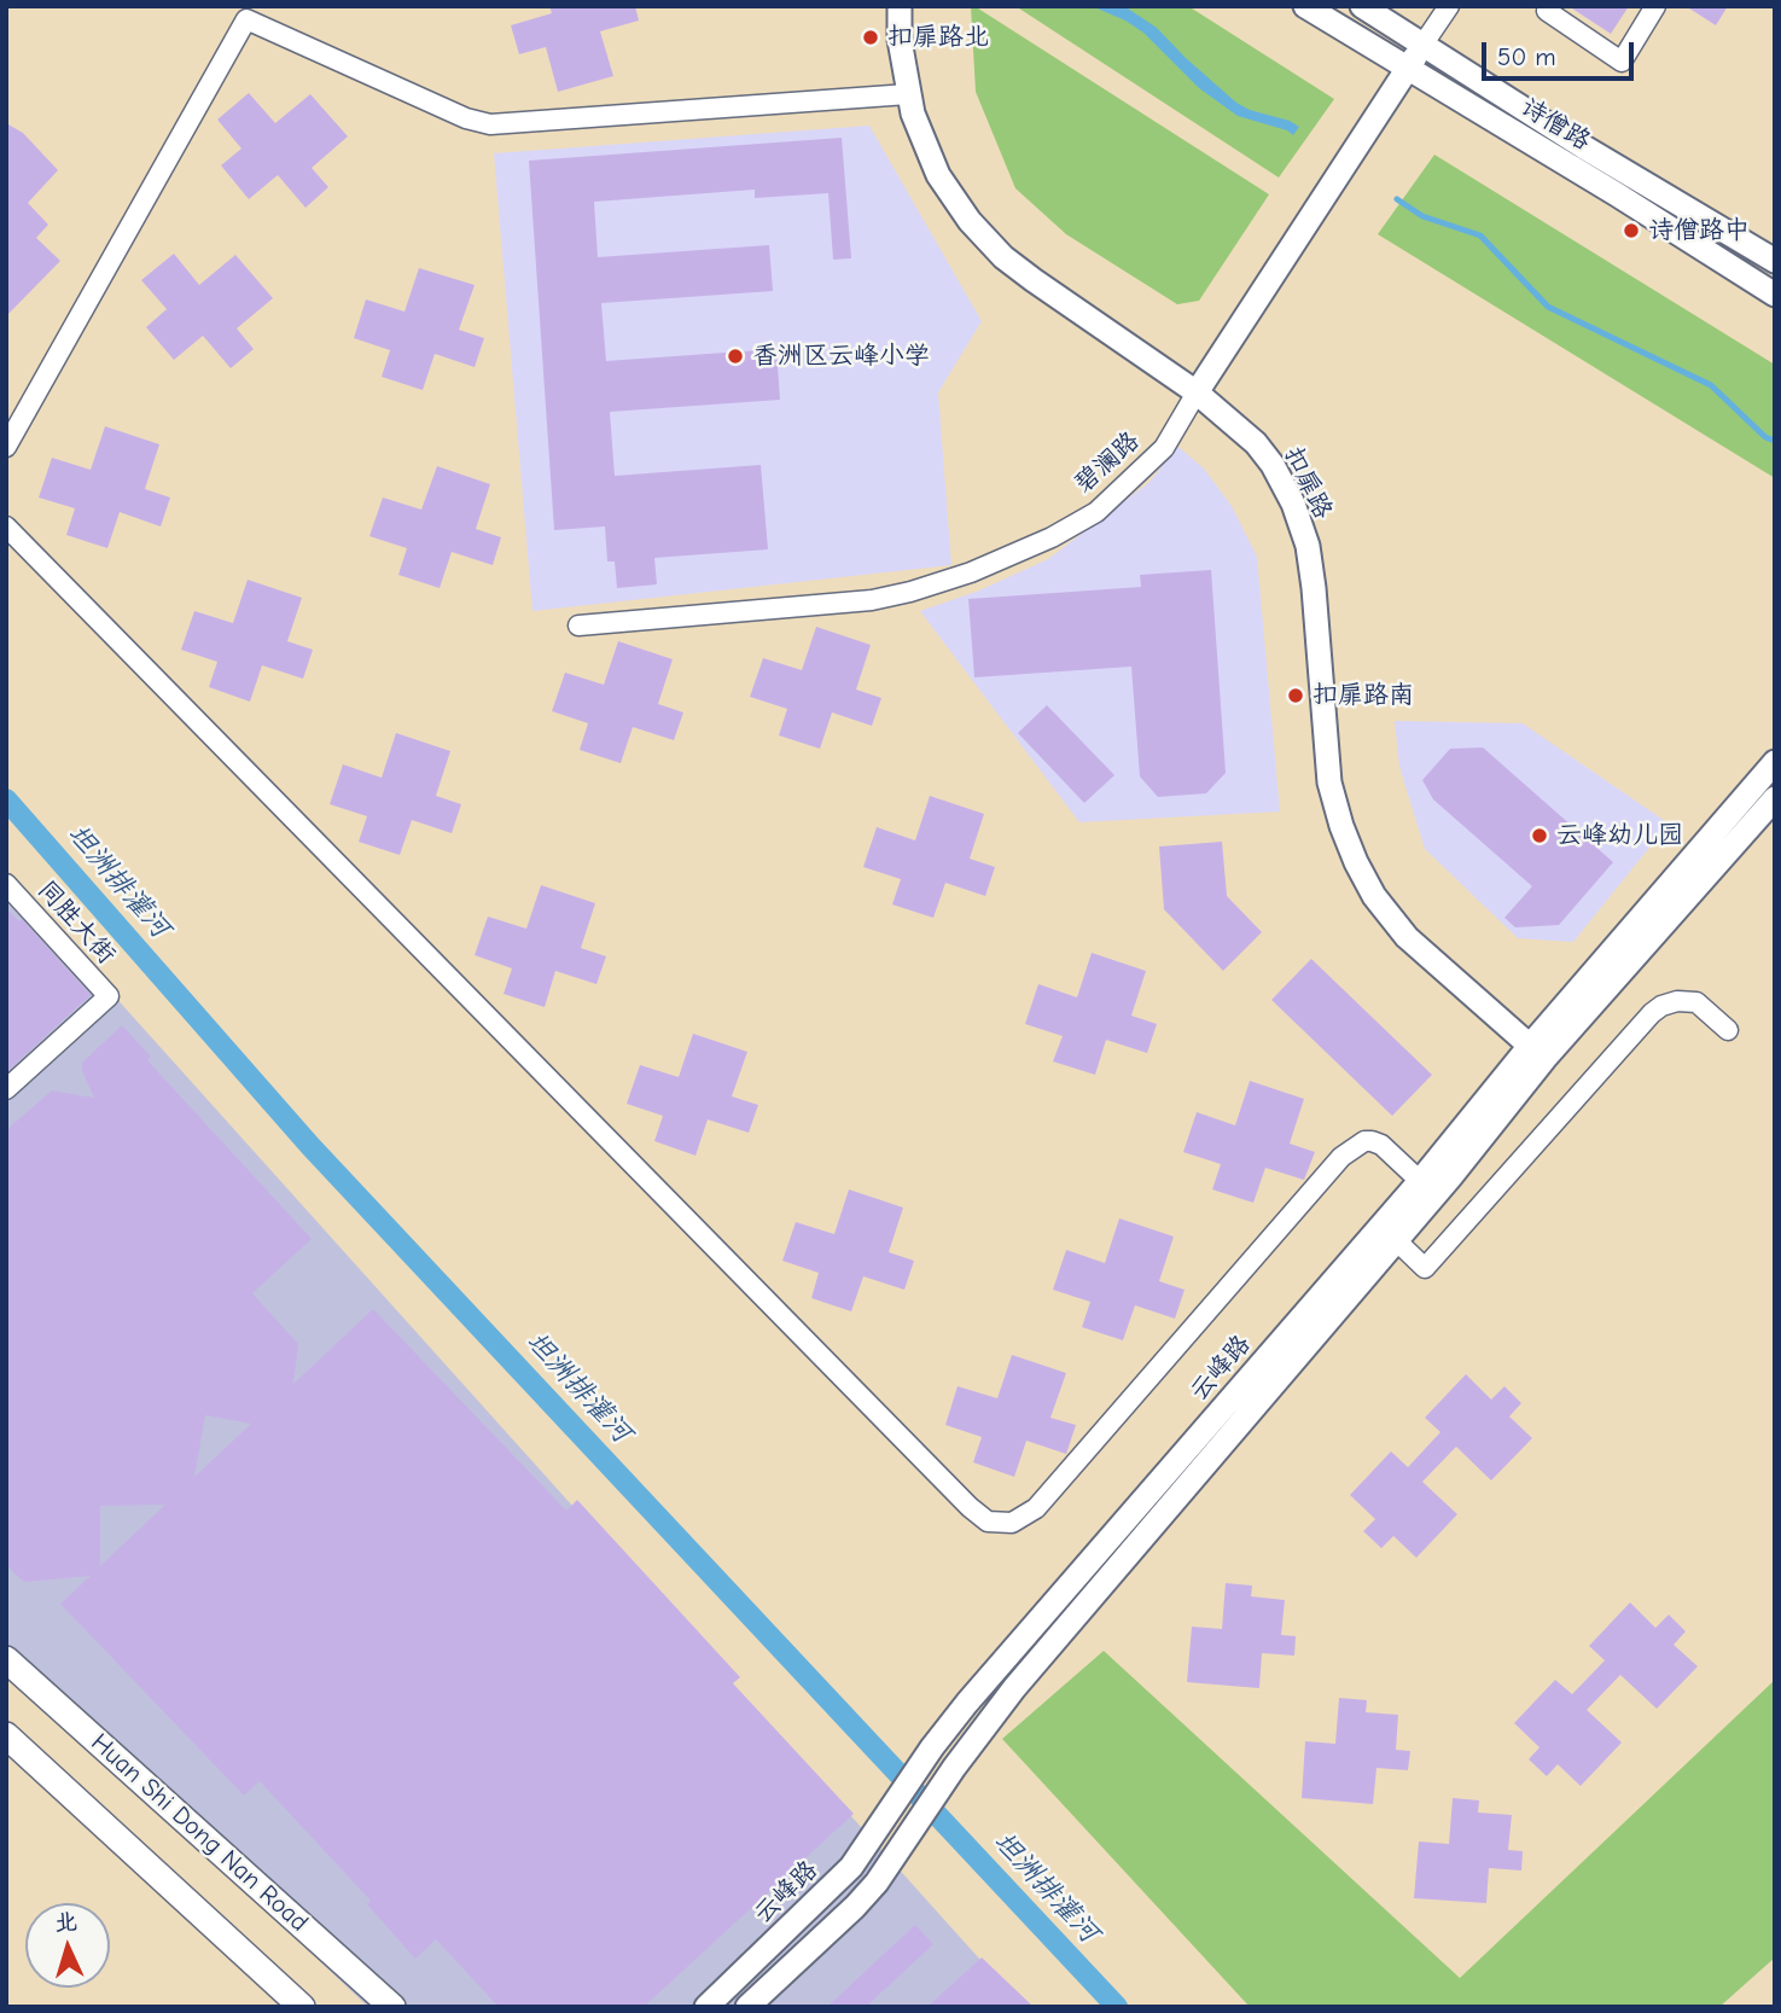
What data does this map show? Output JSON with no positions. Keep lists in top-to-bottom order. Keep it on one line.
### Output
{"streets":{"main road":["Huan Shi Dong Nan Road"],"street":["诗僧路","碧澜路","扣扉路","同胜大街","云峰路"]},"crossings":[["诗僧路","碧澜路"],["碧澜路","扣扉路"],["扣扉路","云峰路"]],"water":["坦洲排灌河"],"places":["扣扉路北","诗僧路中","香洲区云峰小学","扣扉路南","云峰幼儿园"],"scale_bar":"50 m","north":"top"}
